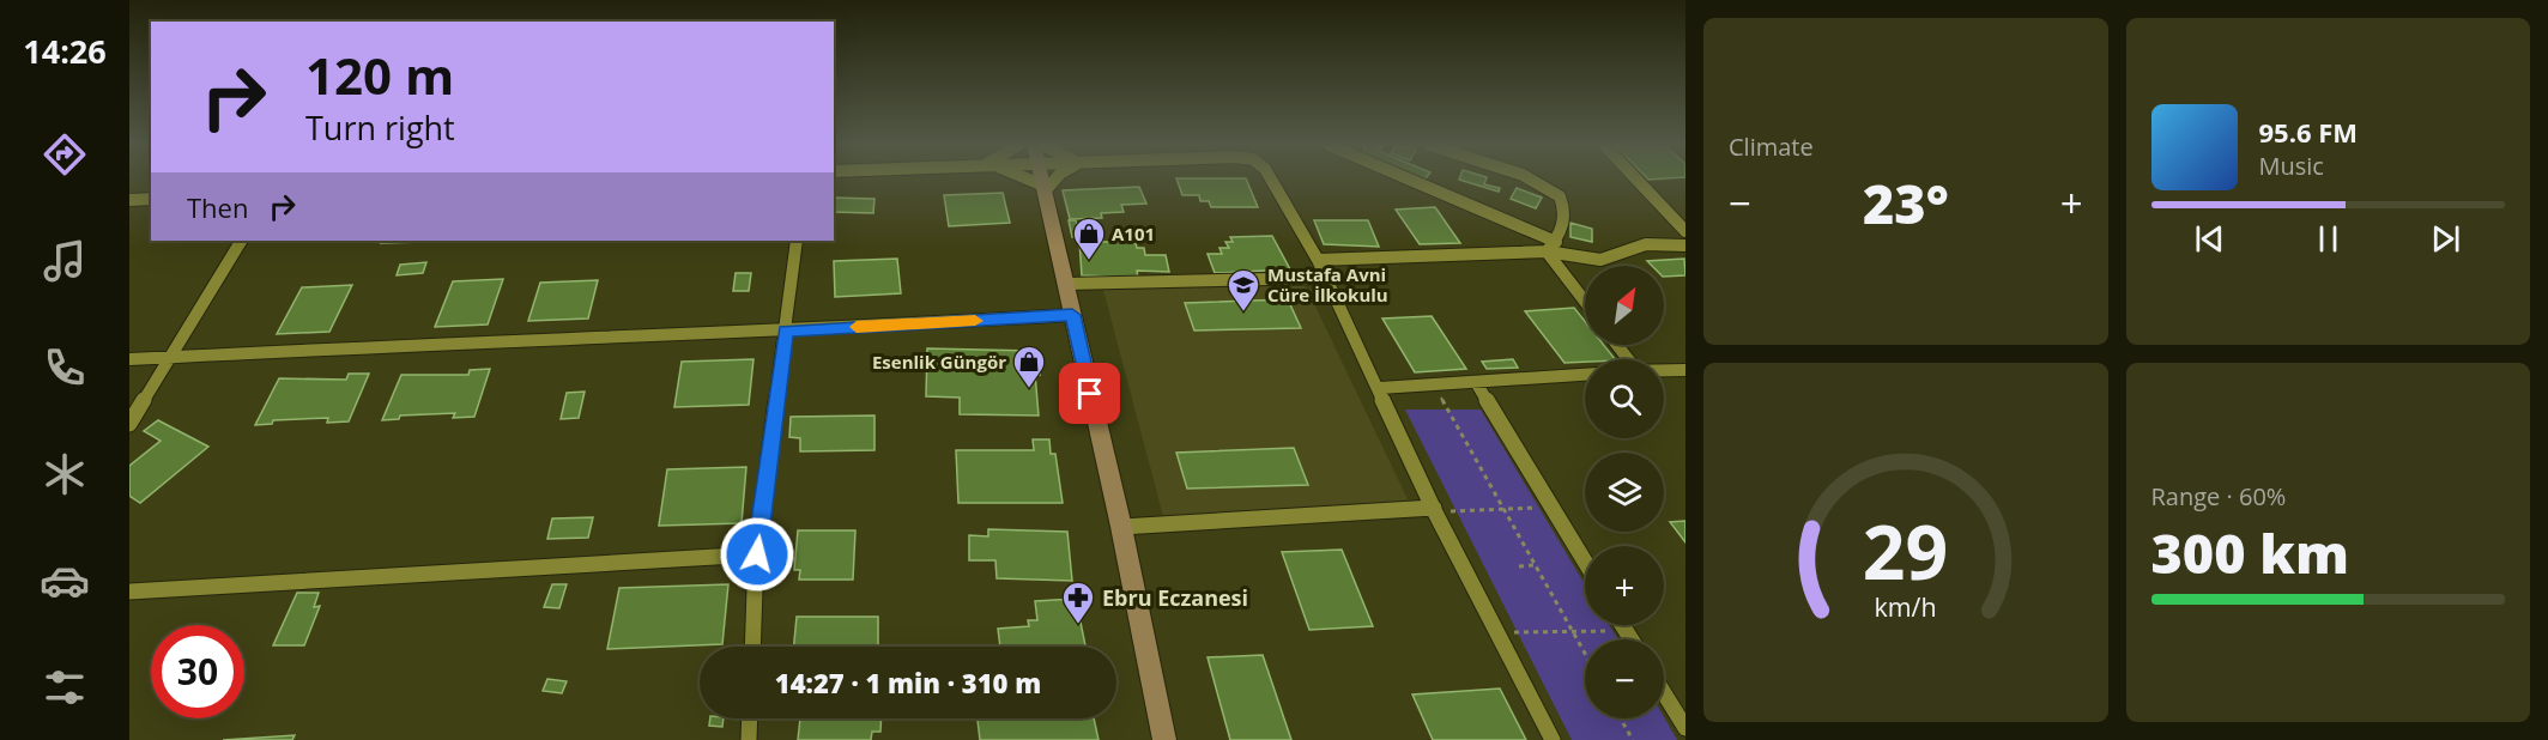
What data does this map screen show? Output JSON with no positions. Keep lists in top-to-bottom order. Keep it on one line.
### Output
{"places":{"shop":["A101","Esenlik Güngör"],"school or university":["Mustafa Avni Cüre İlkokulu"],"pharmacy":["Ebru Eczanesi"]},"north":"top right","page":{"tabs":"14:26","tile":["Climate",["Range · 60%","300 km"]],"turn":["120 m","Turn right"],"song":["95.6 FM","Music"],"then":"Then","heat":["−","23°","+"],"map_buttons":["+","−"],"limit":"30","trip":"14:27 · 1 min · 310 m","gauge":["29","km/h"]}}
